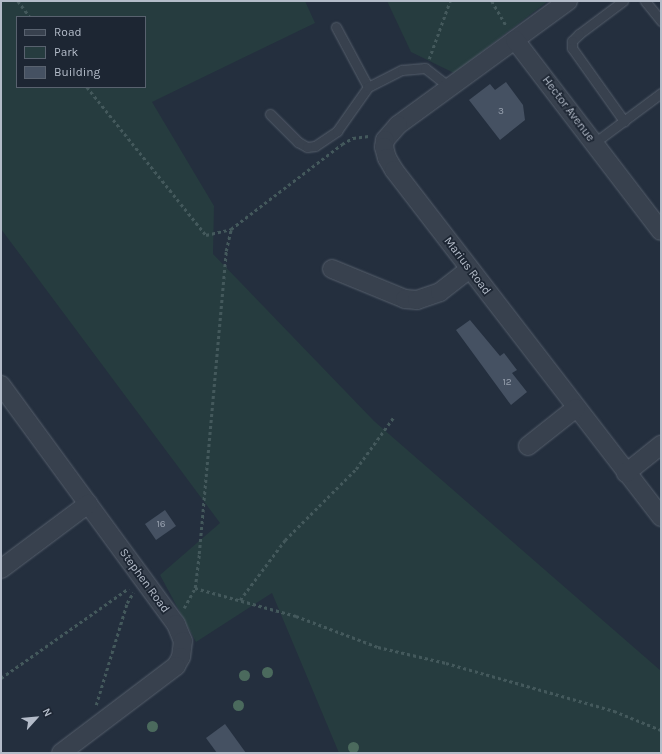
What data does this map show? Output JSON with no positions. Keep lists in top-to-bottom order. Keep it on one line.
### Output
{"streets":{"street":["Hector Avenue","Marius Road","Stephen Road"]},"house_numbers":["3","12","16"],"legend":["Road","Park","Building"],"north":"top right"}
